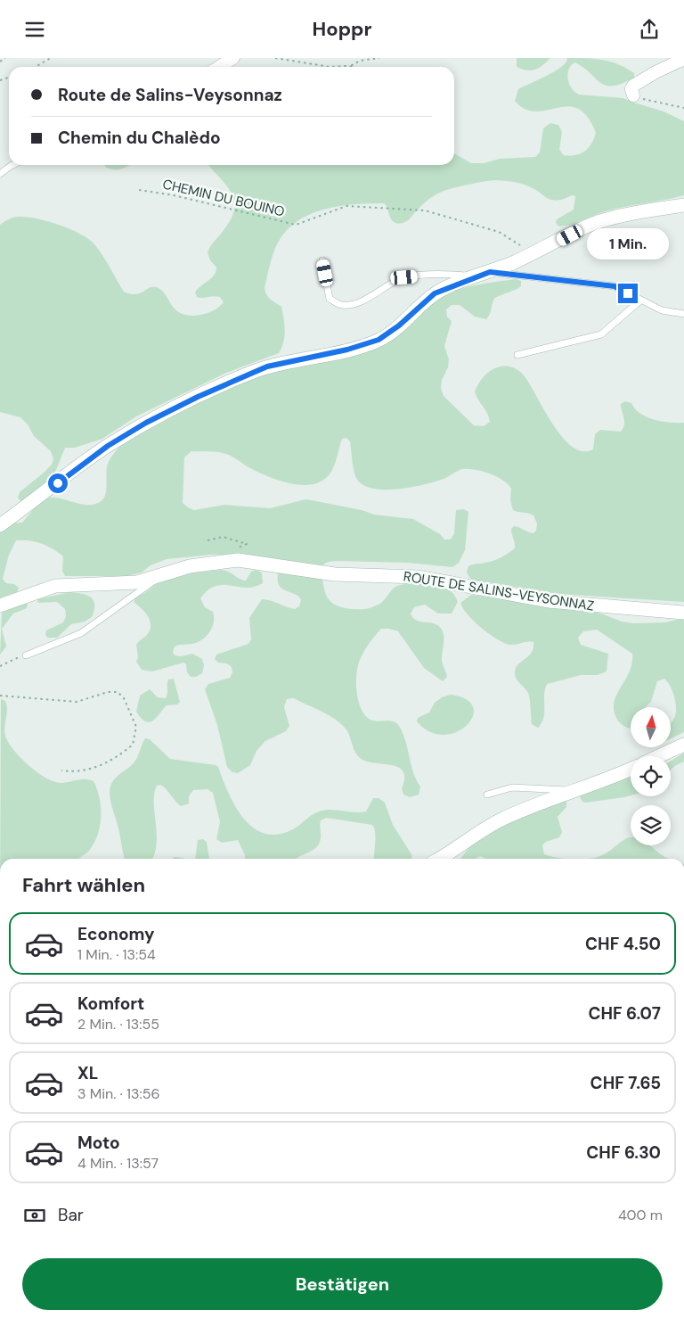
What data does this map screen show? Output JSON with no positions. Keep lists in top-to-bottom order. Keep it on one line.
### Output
{"streets":{"street":["ROUTE DE SALINS-VEYSONNAZ"],"path":["CHEMIN DU BOUINO"]},"north":"top","page":{"header":"Hoppr","banner":["Route de Salins-Veysonnaz","Chemin du Chalèdo"],"bubble":"1 Min.","heading":"Fahrt wählen","list":[{"name":"Economy","note":"1 Min. · 13:54","value":"CHF 4.50"},{"name":"Komfort","note":"2 Min. · 13:55","value":"CHF 6.07"},{"name":"XL","note":"3 Min. · 13:56","value":"CHF 7.65"},{"name":"Moto","note":"4 Min. · 13:57","value":"CHF 6.30"}],"pay":["Bar","400 m"],"buttons":"Bestätigen"}}
